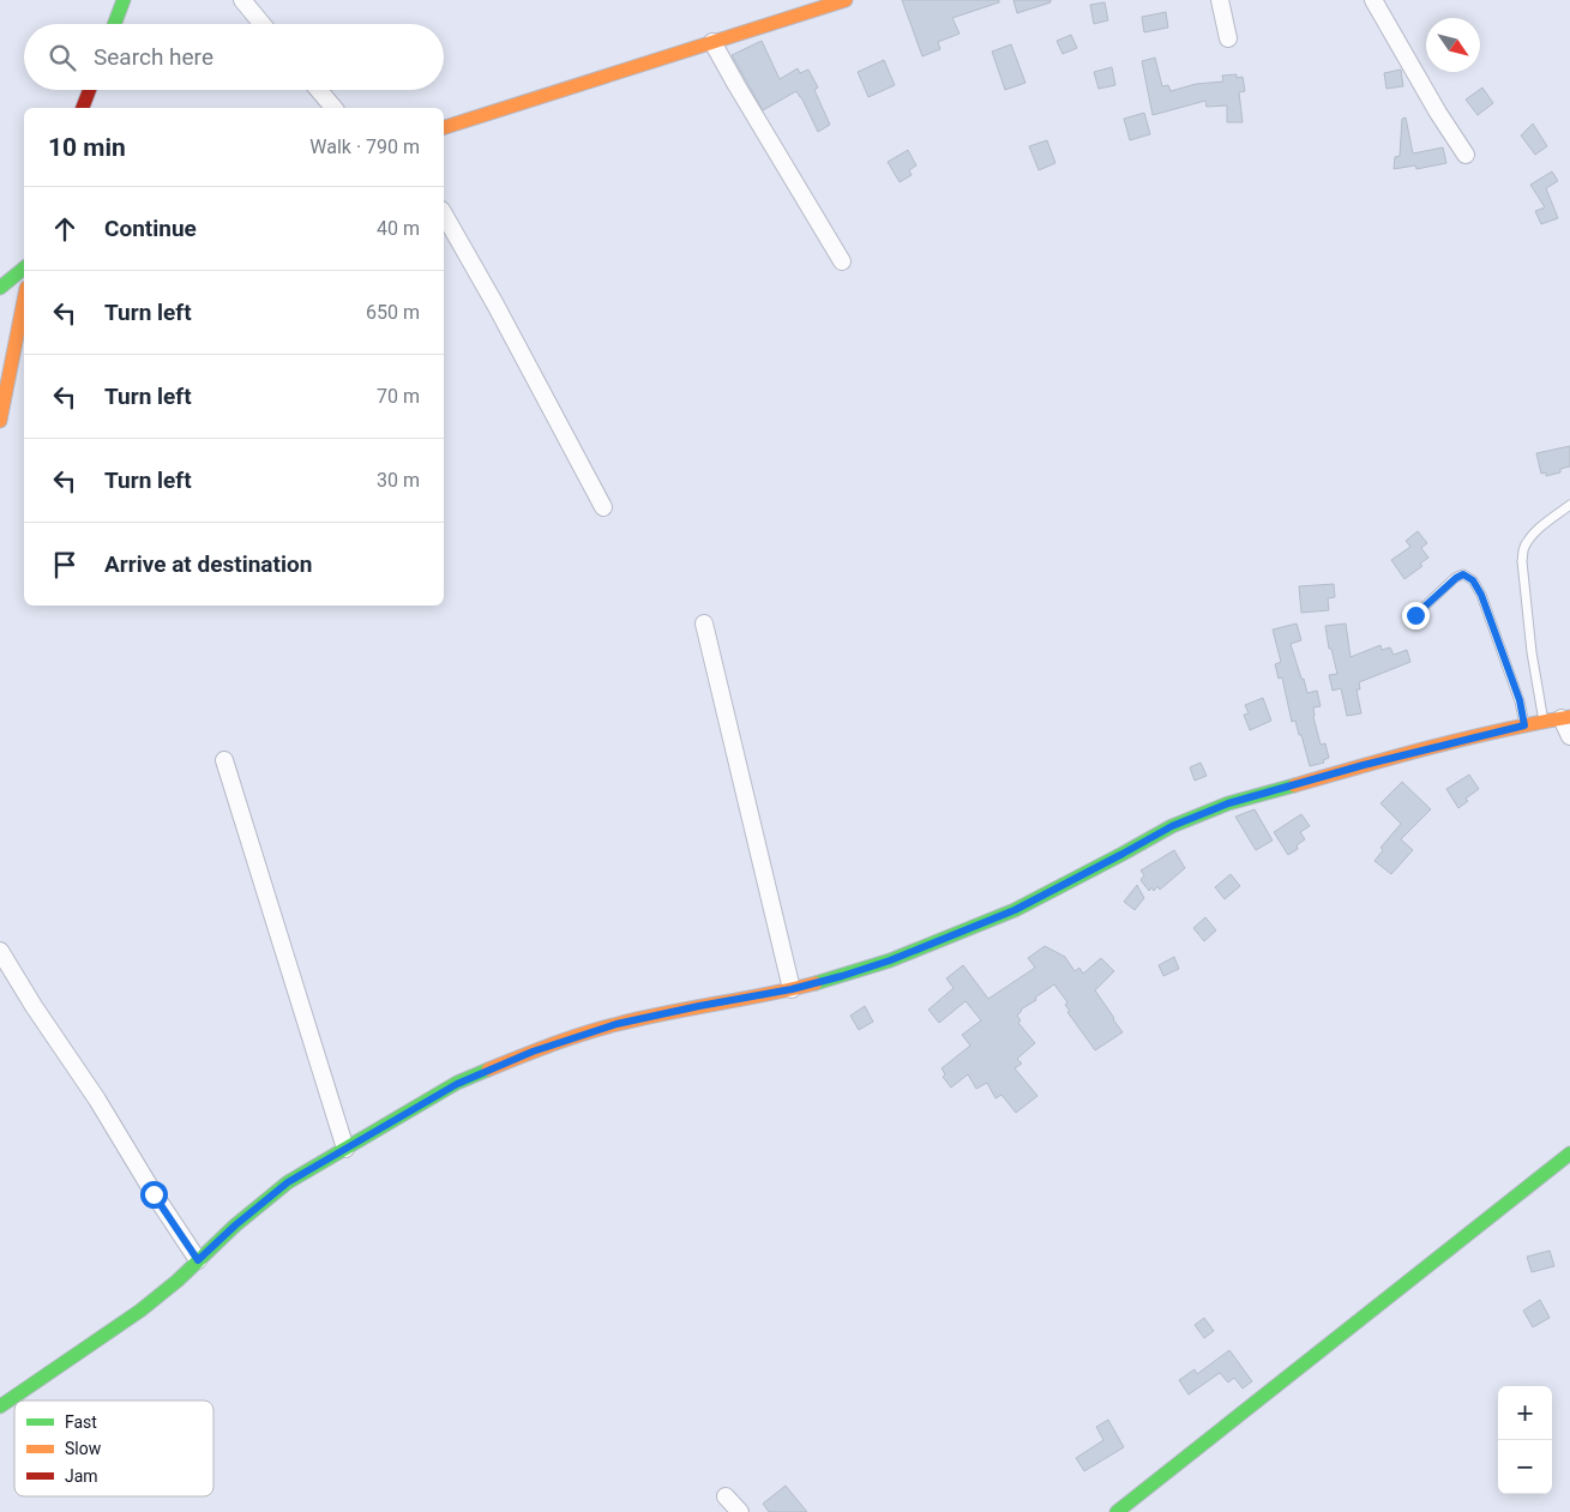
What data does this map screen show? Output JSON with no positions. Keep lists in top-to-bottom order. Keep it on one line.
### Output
{"legend":["Fast","Slow","Jam"],"north":"bottom right","page":{"search":"Search here","heading":["10 min","Walk · 790 m"],"list":[["Continue","40 m"],["Turn left","650 m"],["Turn left","70 m"],["Turn left","30 m"],"Arrive at destination"],"map_buttons":["+","−"]}}
